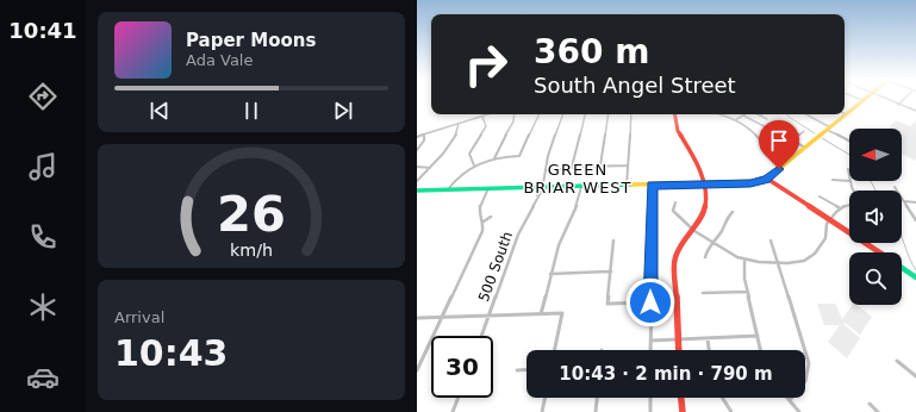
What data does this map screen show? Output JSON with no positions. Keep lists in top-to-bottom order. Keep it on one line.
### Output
{"streets":{"street":["500 South"]},"districts":["GREEN BRIAR WEST"],"north":"left","page":{"tabs":"10:41","turn":["360 m","South Angel Street"],"song":["Paper Moons","Ada Vale"],"tile":["Arrival","10:43"],"limit":"30","trip":"10:43 · 2 min · 790 m","gauge":["26","km/h"]}}
